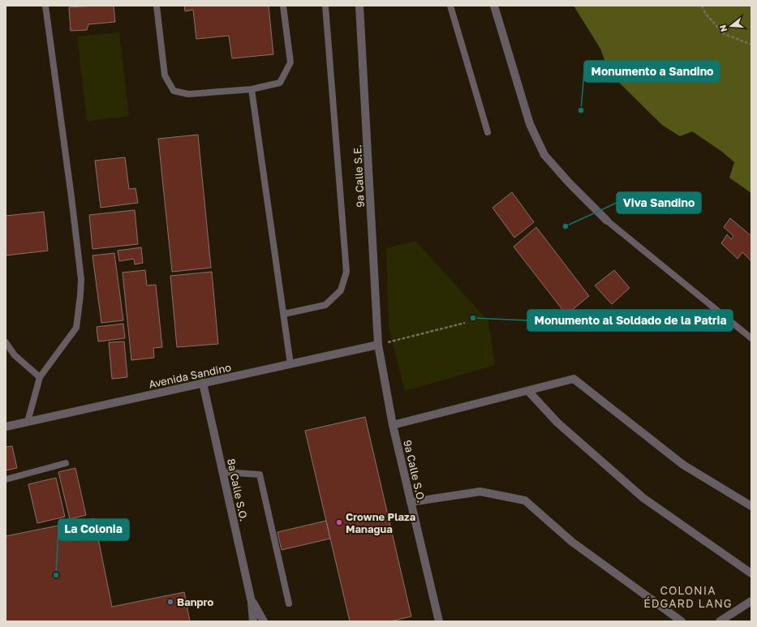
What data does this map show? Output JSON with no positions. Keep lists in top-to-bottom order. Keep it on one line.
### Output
{"streets":{"street":["9a Calle S.E.","Avenida Sandino","9a Calle S.O.","8a Calle S.O."]},"crossings":[["9a Calle S.E.","Avenida Sandino"],["9a Calle S.E.","9a Calle S.O."],["Avenida Sandino","9a Calle S.O."],["Avenida Sandino","8a Calle S.O."]],"districts":["COLONIA ÉDGARD LANG"],"places":["Monumento a Sandino","Viva Sandino","Monumento al Soldado de la Patria","Crowne Plaza Managua","La Colonia","Banpro"],"north":"left"}
